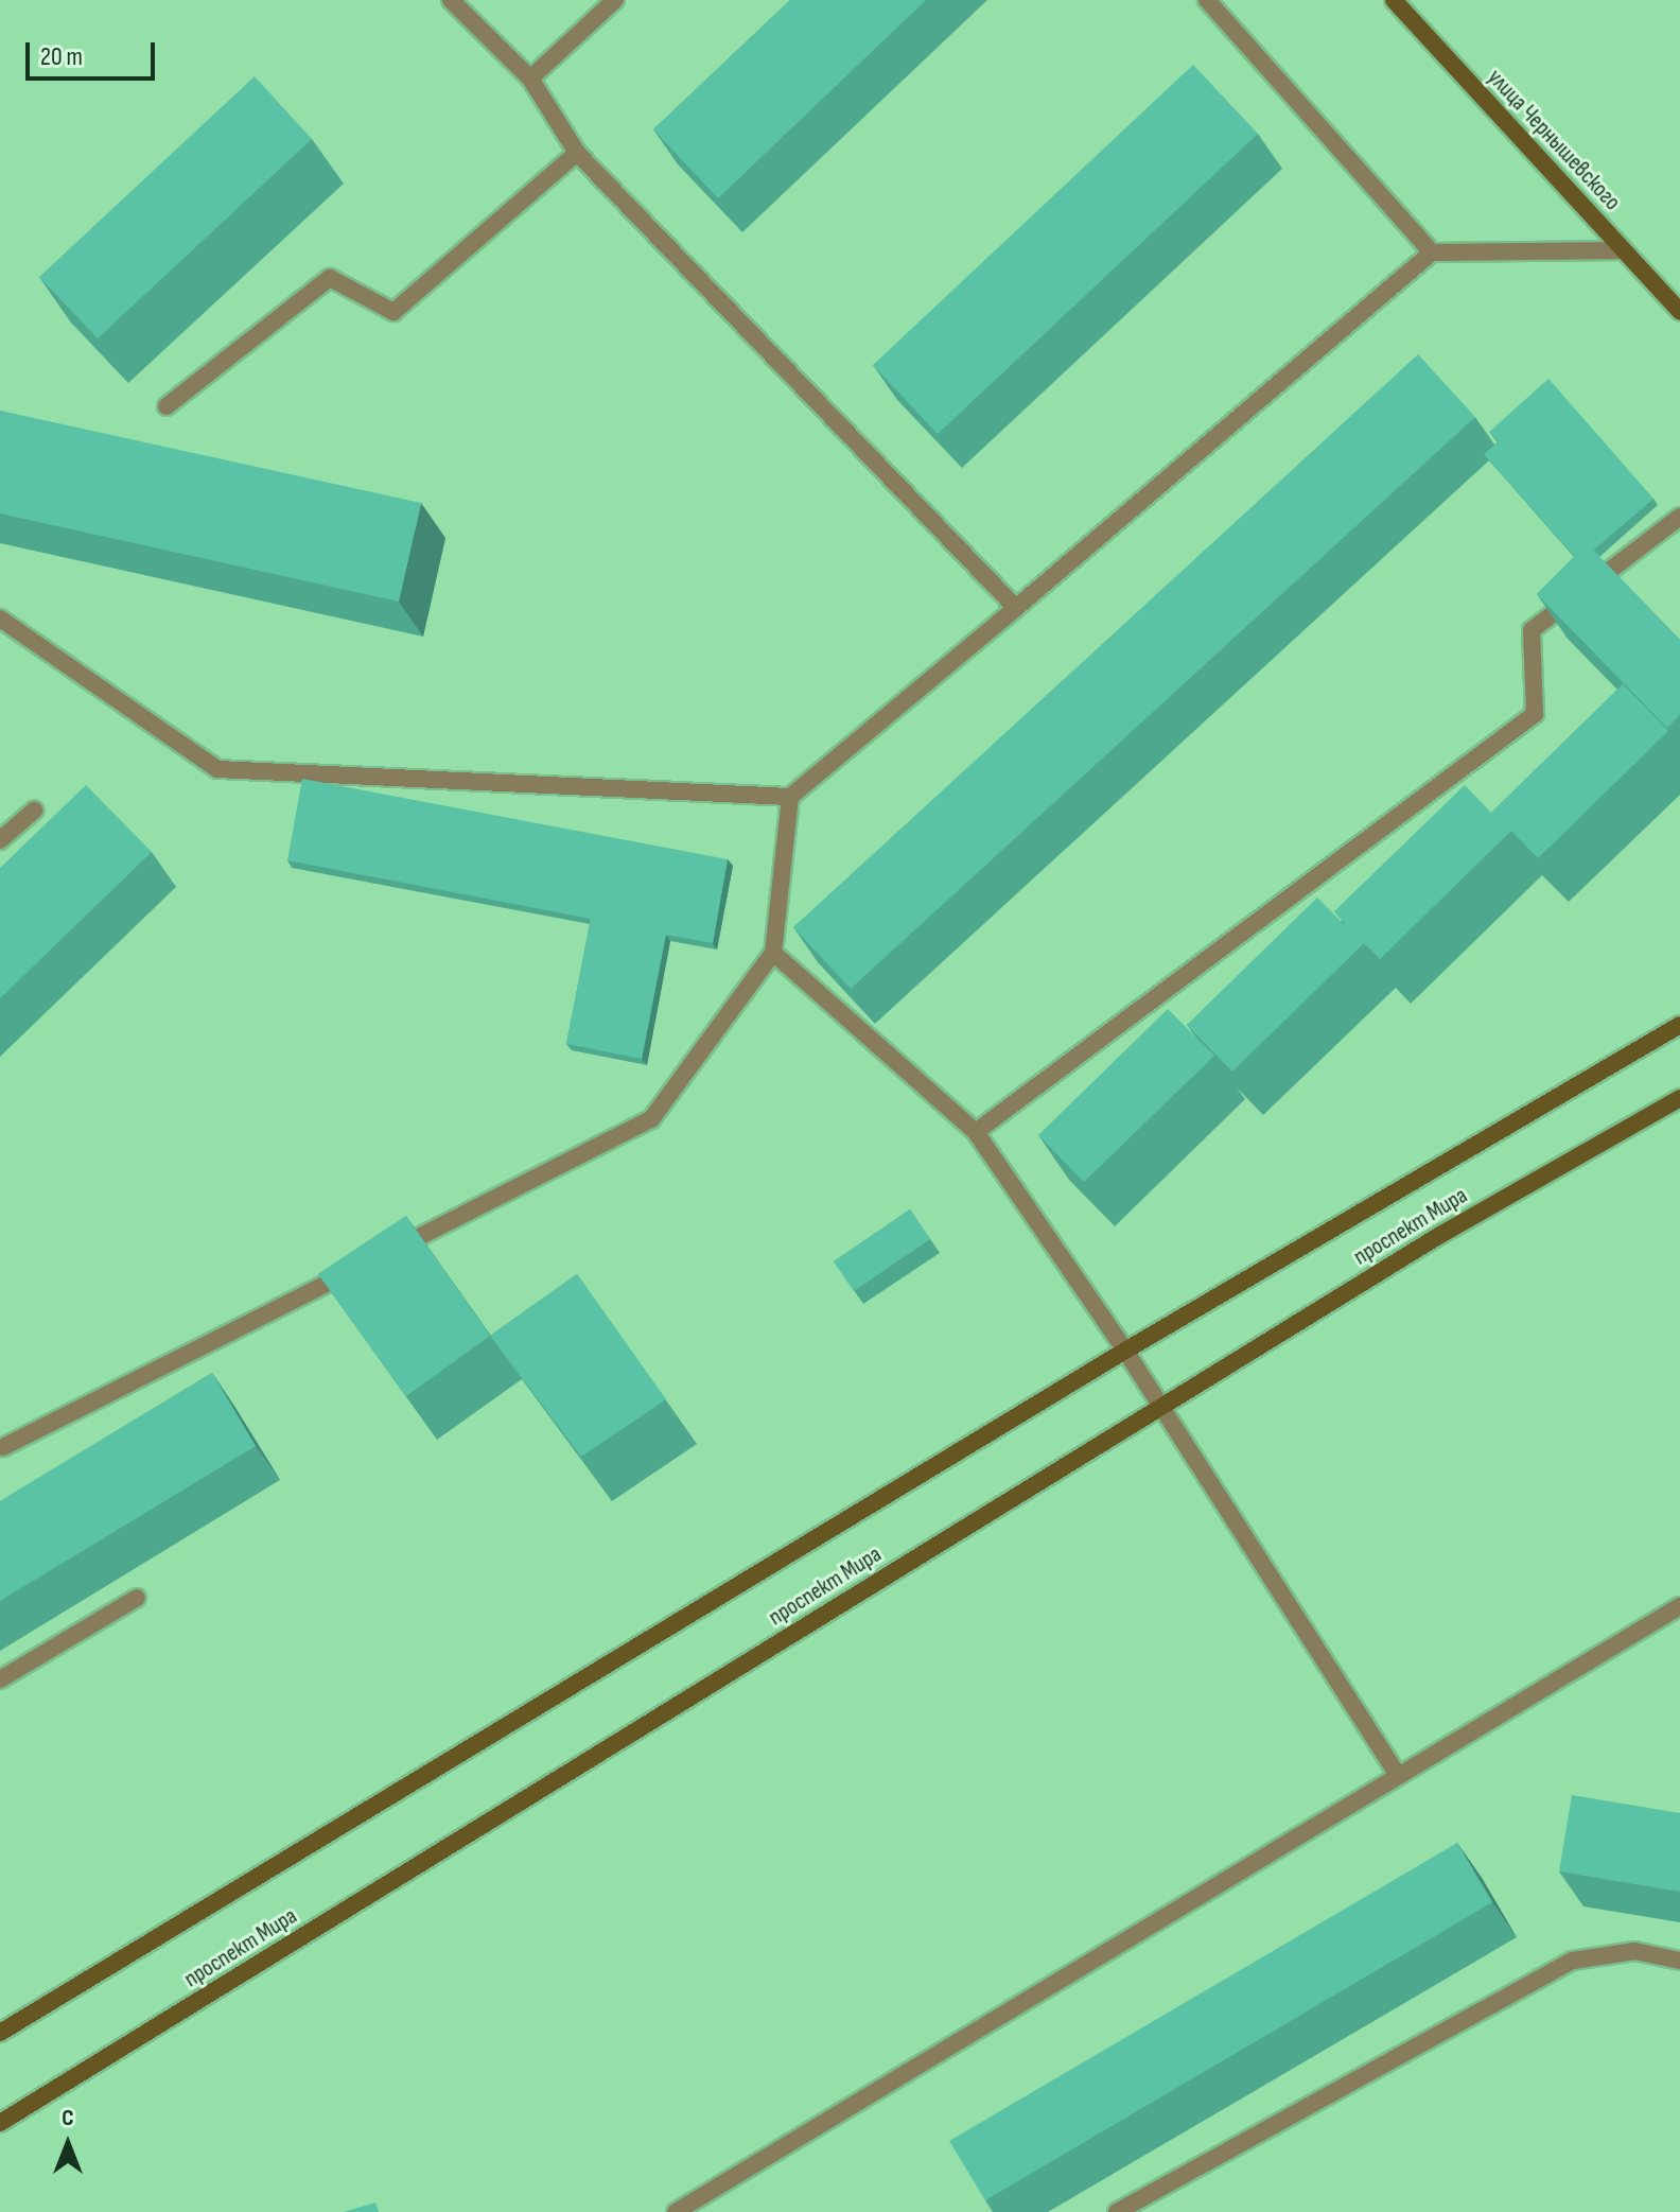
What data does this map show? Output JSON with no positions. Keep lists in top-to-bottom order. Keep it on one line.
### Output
{"streets":{"main road":["улица Чернышевского","проспект Мира"]},"scale_bar":"20 m","north":"top"}
